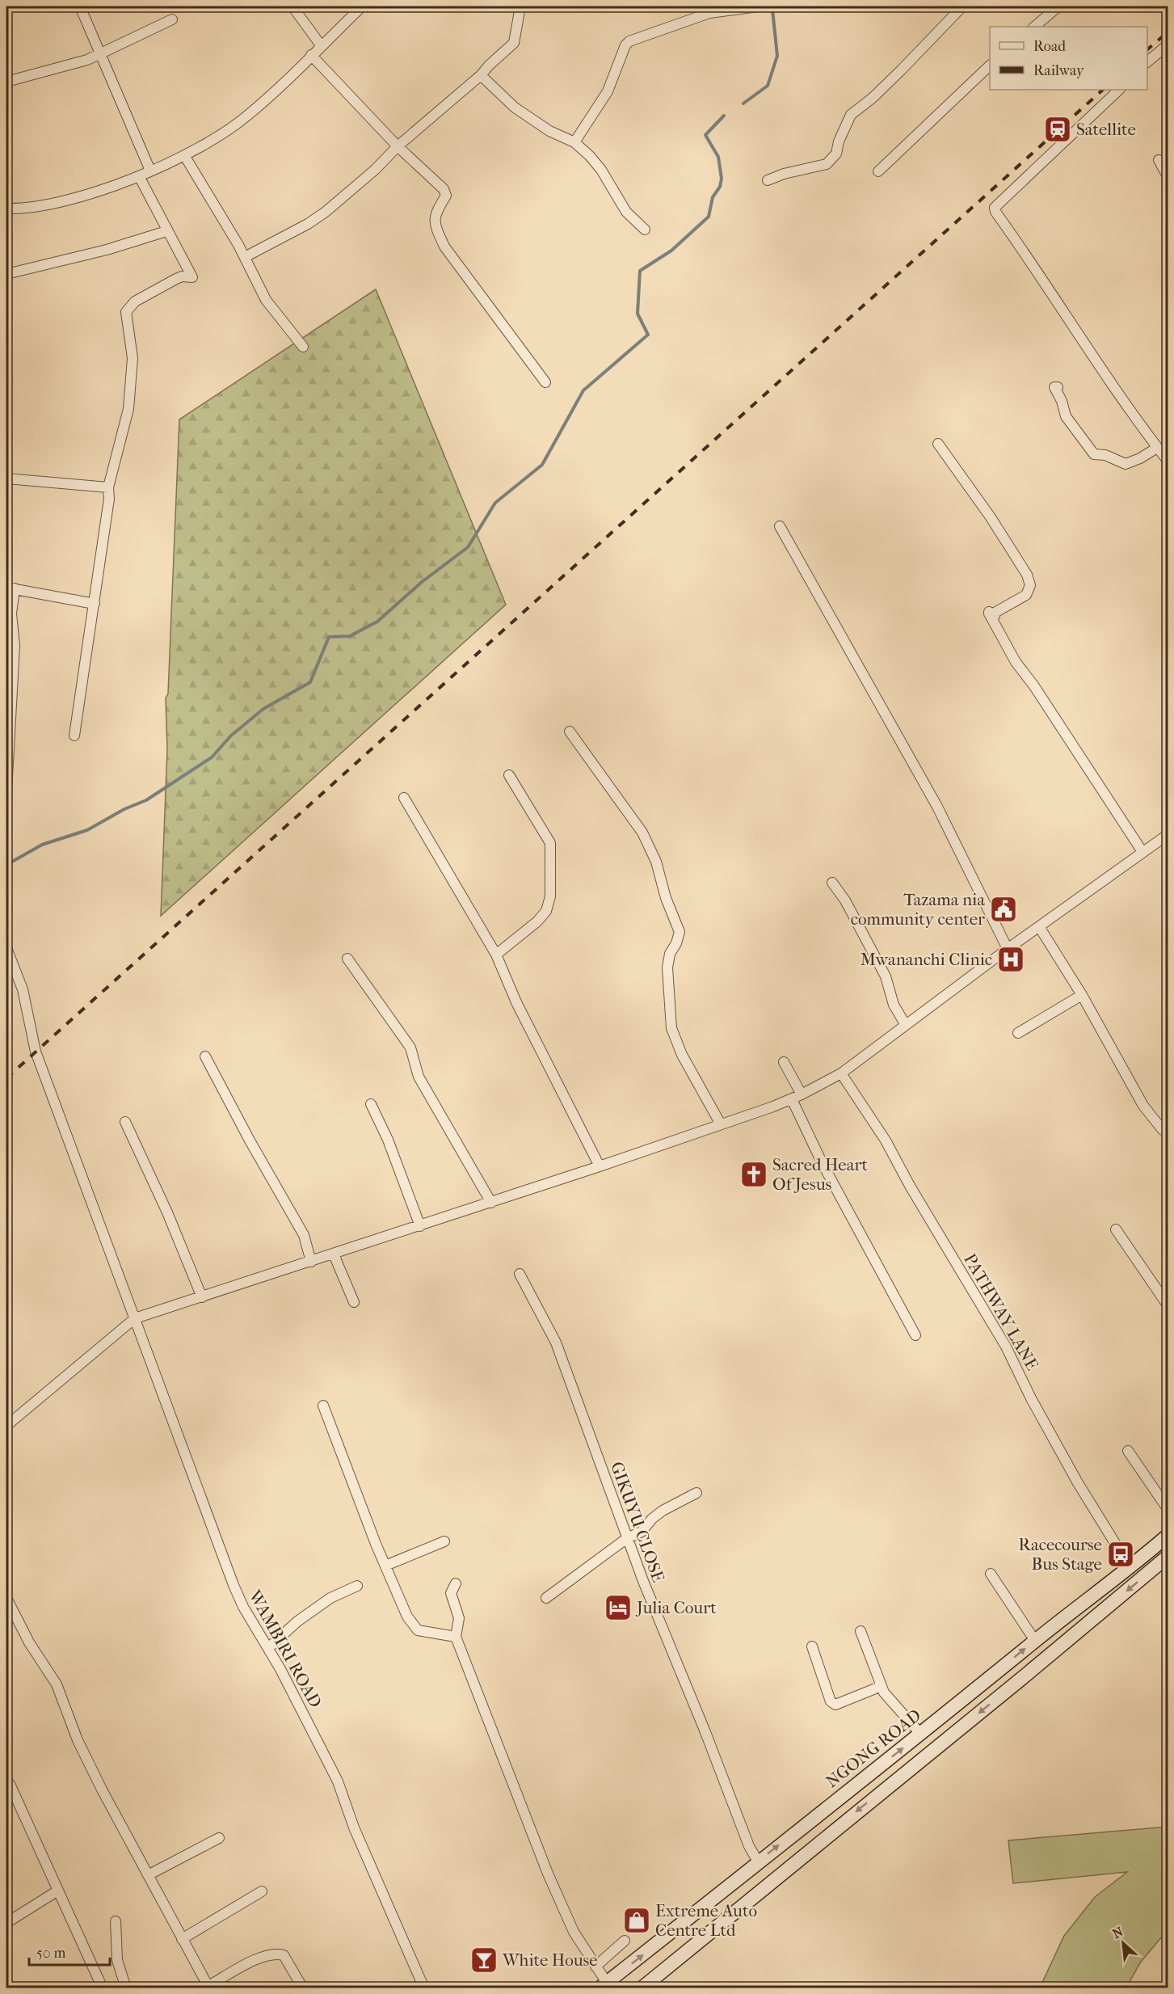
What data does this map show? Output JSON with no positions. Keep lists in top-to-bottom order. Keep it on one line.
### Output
{"streets":{"main road":["NGONG ROAD"],"street":["PATHWAY LANE","GIKUYU CLOSE","WAMBIRI ROAD"]},"crossings":[["PATHWAY LANE","NGONG ROAD"],["GIKUYU CLOSE","NGONG ROAD"]],"places":{"station":["Satellite"],"public building":["Tazama nia community center"],"hospital":["Mwananchi Clinic"],"church":["Sacred Heart Of Jesus"],"bus stop":["Racecourse Bus Stage"],"hotel":["Julia Court"],"shop":["Extreme Auto Centre Ltd"],"bar":["White House"]},"legend":["Road","Railway"],"scale_bar":"50 m","north":"top left"}
